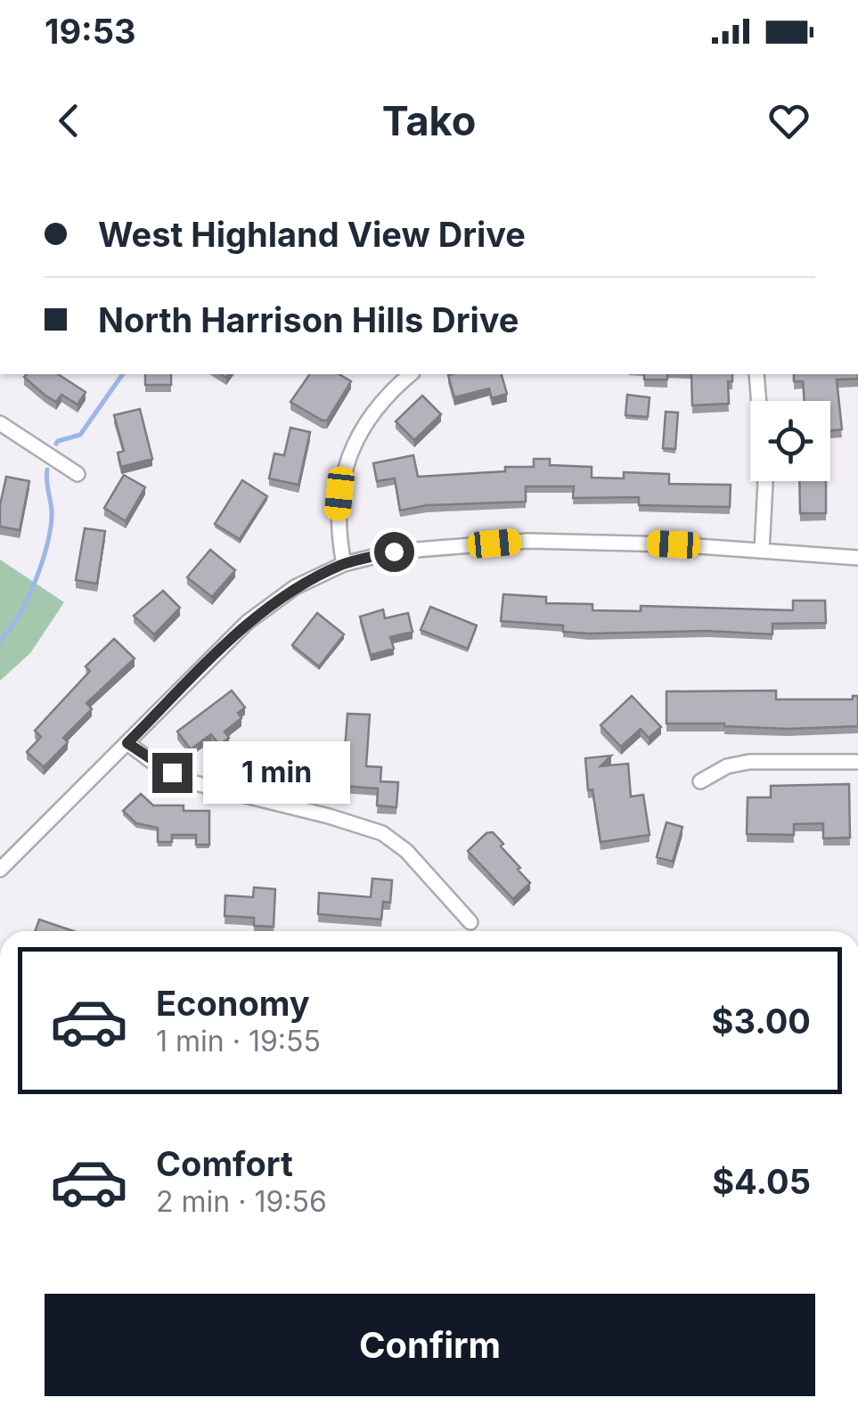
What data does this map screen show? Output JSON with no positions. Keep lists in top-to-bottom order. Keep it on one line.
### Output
{"page":{"status":"19:53","header":"Tako","banner":["West Highland View Drive","North Harrison Hills Drive"],"bubble":"1 min","list":[{"name":"Economy","note":"1 min · 19:55","value":"$3.00"},{"name":"Comfort","note":"2 min · 19:56","value":"$4.05"}],"buttons":"Confirm"}}
